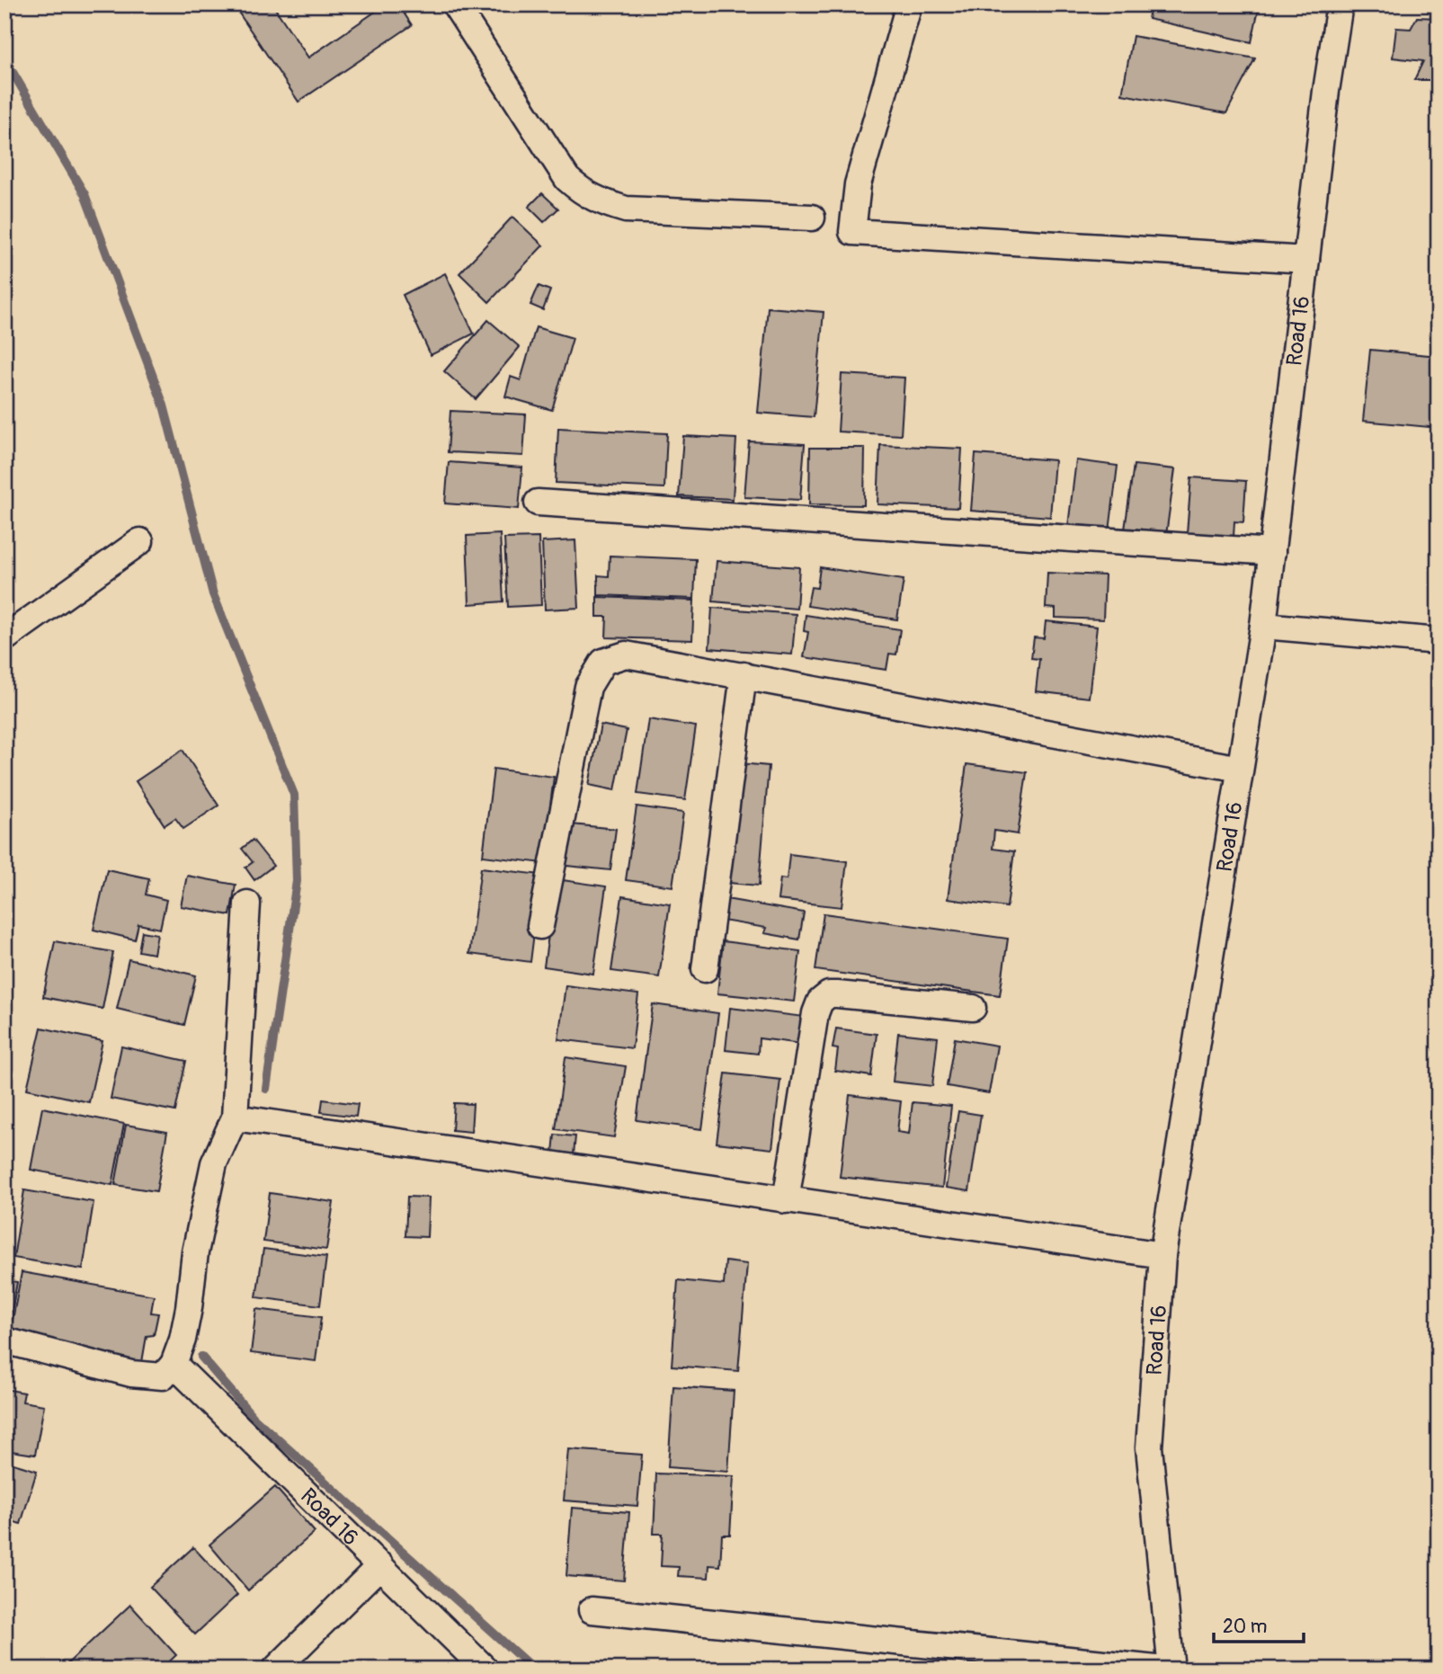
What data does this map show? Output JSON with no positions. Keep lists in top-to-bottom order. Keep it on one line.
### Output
{"streets":{"street":["Road 16"]},"scale_bar":"20 m"}
